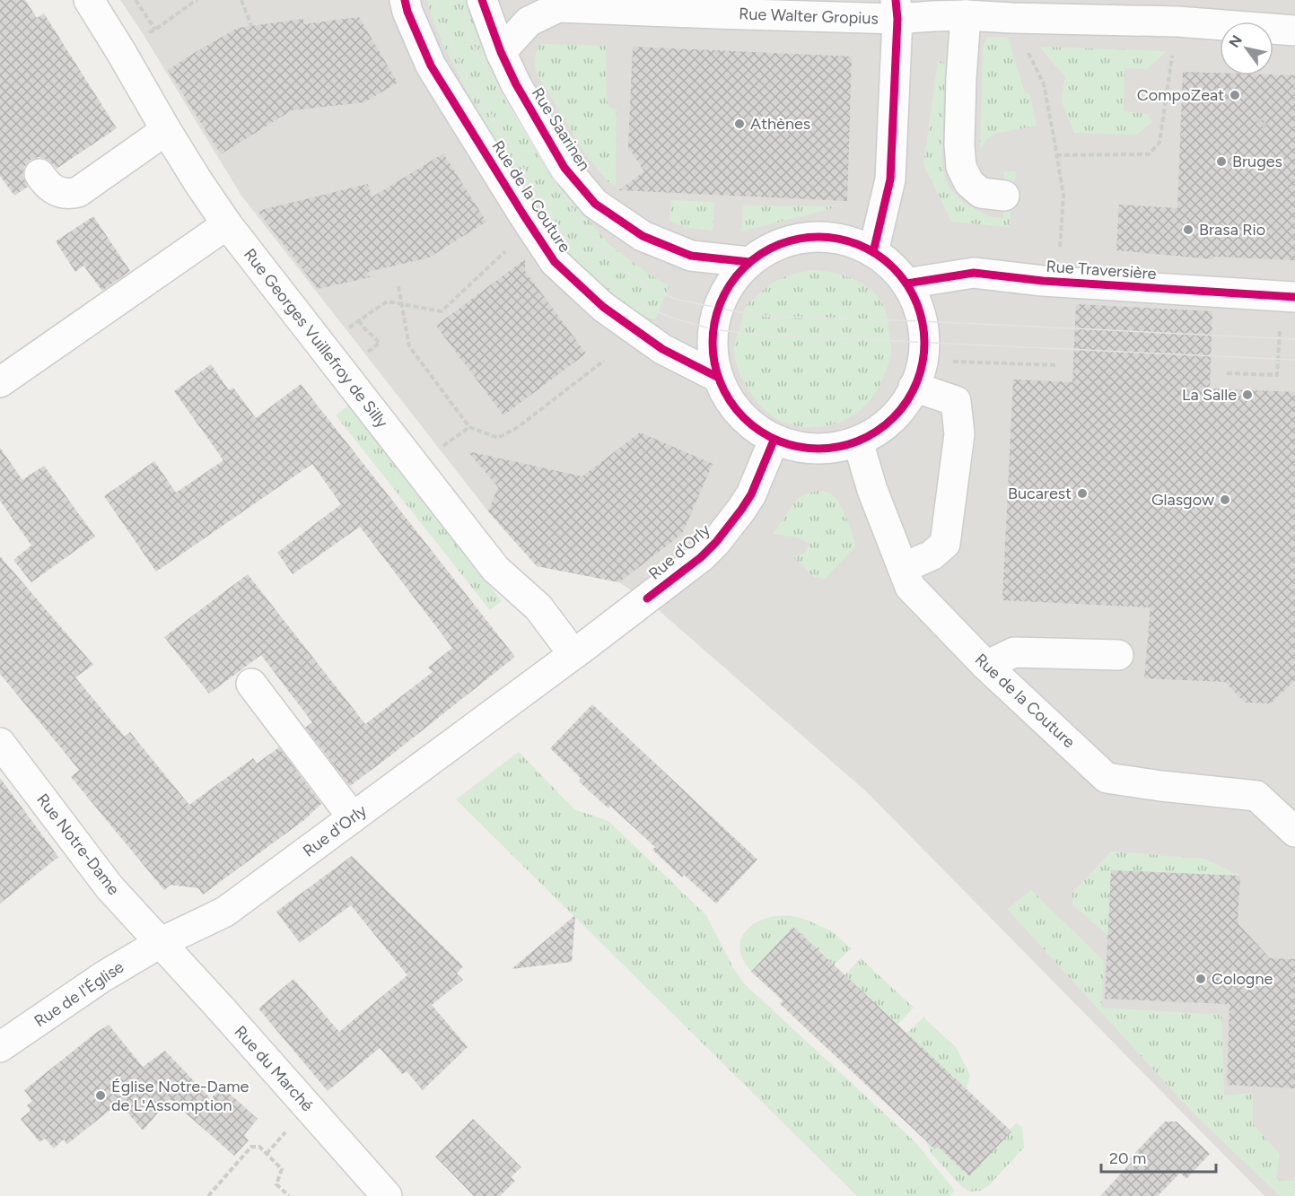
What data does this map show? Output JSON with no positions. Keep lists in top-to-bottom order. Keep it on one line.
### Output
{"streets":{"street":["Rue Walter Gropius","Rue Saarinen","Rue de la Couture","Rue Traversière","Rue Georges Vuillefroy de Silly","Rue d'Orly","Rue Notre-Dame","Rue de l'Église","Rue du Marché"]},"crossings":[["Rue Walter Gropius","Rue Saarinen"],["Rue Georges Vuillefroy de Silly","Rue d'Orly"],["Rue d'Orly","Rue Notre-Dame"],["Rue d'Orly","Rue de l'Église"],["Rue d'Orly","Rue du Marché"],["Rue Notre-Dame","Rue de l'Église"],["Rue Notre-Dame","Rue du Marché"],["Rue de l'Église","Rue du Marché"]],"places":["CompoZeat","Athènes","Bruges","Brasa Rio","La Salle","Bucarest","Glasgow","Cologne","Église Notre-Dame de L'Assomption"],"scale_bar":"20 m","north":"top left"}
